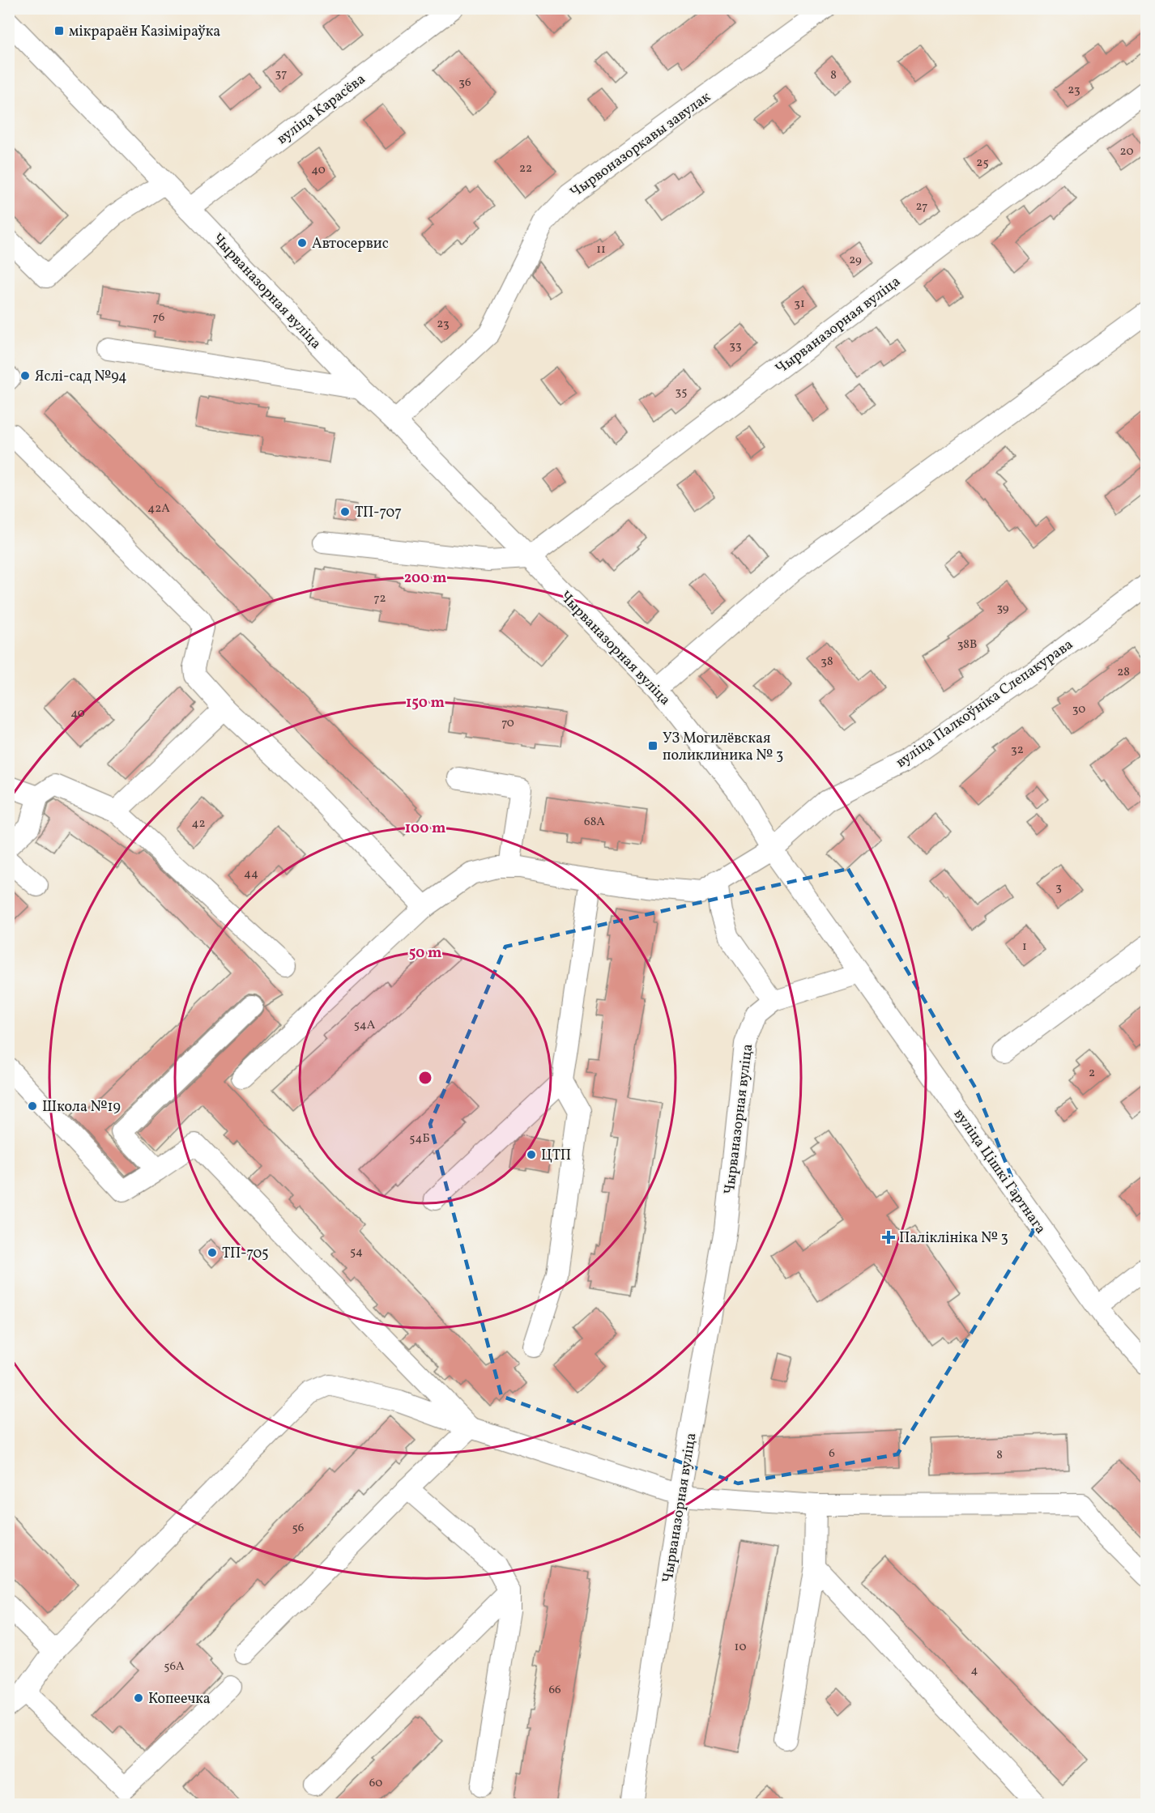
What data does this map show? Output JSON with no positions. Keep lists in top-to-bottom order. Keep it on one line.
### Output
{"streets":{"street":["вуліца Карасёва","Чырвоназоркавы завулак","Чырваназорная вуліца","вуліца Палкоўніка Слепакурава","вуліца Цішкі Гартнага"]},"crossings":[["вуліца Карасёва","Чырваназорная вуліца"],["Чырвоназоркавы завулак","Чырваназорная вуліца"],["Чырваназорная вуліца","вуліца Палкоўніка Слепакурава"],["Чырваназорная вуліца","вуліца Цішкі Гартнага"]],"places":{"transit":["мікрараён Казіміраўка","УЗ Могилёвская поликлиника № 3"],"other":["Автосервис","Яслі-сад №94","ТП-707","Школа №19","ЦТП","ТП-705","Копеечка"],"health":["Паліклініка № 3"]},"house_numbers":["37","8","36","23","20","25","22","40","27","11","29","31","76","23","33","35","42А","72","39","38В","38","28","30","40","70","32","68А","42","44","3","1","54А","2","54Б","54","6","8","56","10","56А","4","66","60"],"rings":["200 m","150 m","100 m","50 m"]}
